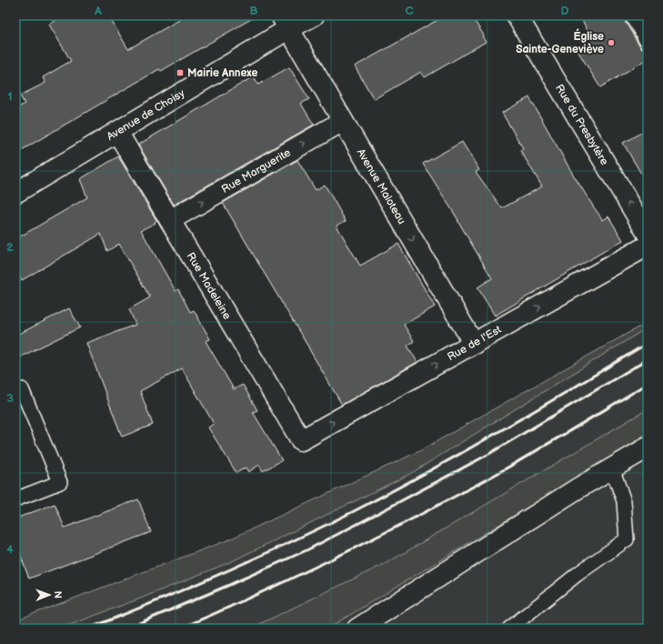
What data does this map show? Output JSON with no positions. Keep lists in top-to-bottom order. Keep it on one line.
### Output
{"streets":{"street":["Avenue de Choisy","Rue du Presbytère","Rue Marguerite","Avenue Maloteau","Rue Madeleine","Rue de l'Est"]},"crossings":[["Avenue de Choisy","Avenue Maloteau"],["Avenue de Choisy","Rue Madeleine"],["Rue Marguerite","Avenue Maloteau"],["Rue Marguerite","Rue Madeleine"],["Avenue Maloteau","Rue de l'Est"],["Rue Madeleine","Rue de l'Est"]],"one_way":["Rue du Presbytère","Rue Marguerite","Avenue Maloteau"],"places":{"other":["Église Sainte-Geneviève"],"transit":["Mairie Annexe"]},"north":"right","grid":{"columns":["A","B","C","D"],"rows":["1","2","3","4"]}}
